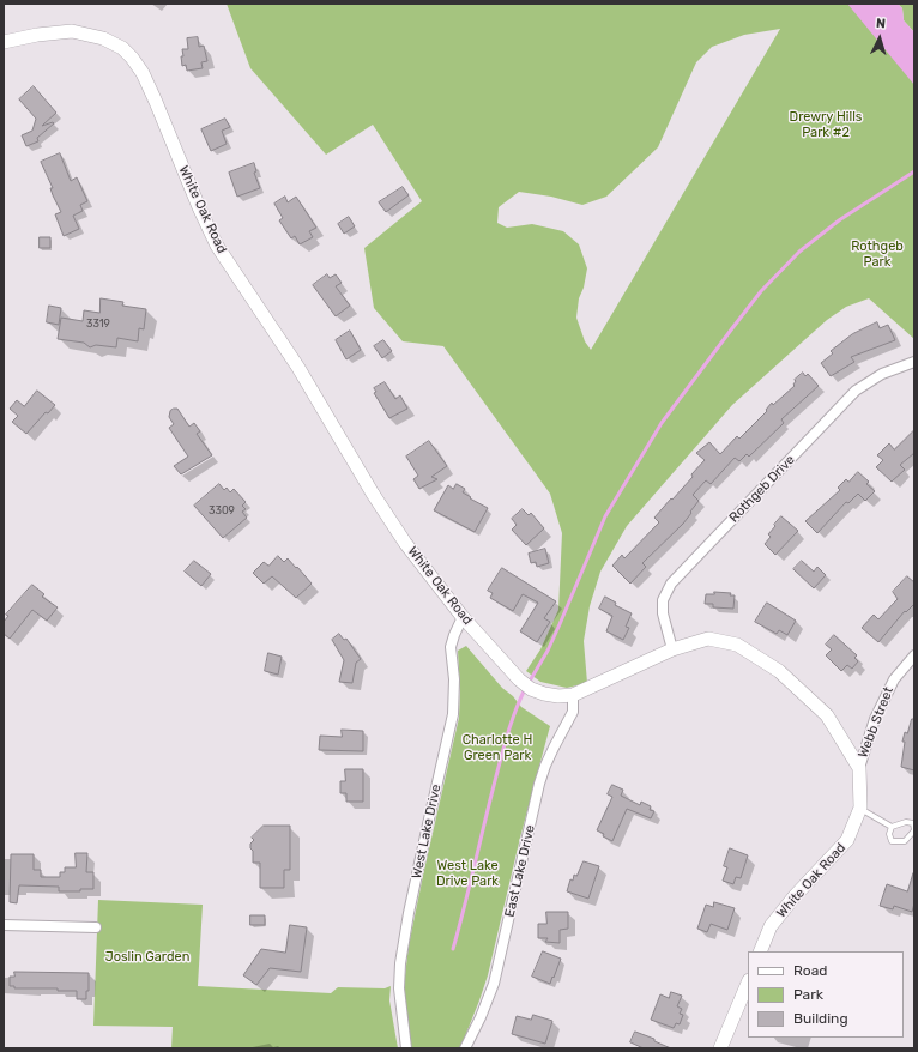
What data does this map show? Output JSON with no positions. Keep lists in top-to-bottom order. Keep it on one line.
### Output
{"streets":{"street":["White Oak Road","Rothgeb Drive","Webb Street","West Lake Drive","East Lake Drive"]},"crossings":[["White Oak Road","Rothgeb Drive"],["White Oak Road","Webb Street"],["White Oak Road","West Lake Drive"],["White Oak Road","East Lake Drive"]],"parks":["Drewry Hills Park #2","Rothgeb Park","Charlotte H Green Park","West Lake Drive Park","Joslin Garden"],"house_numbers":["3319","3309"],"legend":["Road","Park","Building"],"north":"top"}
